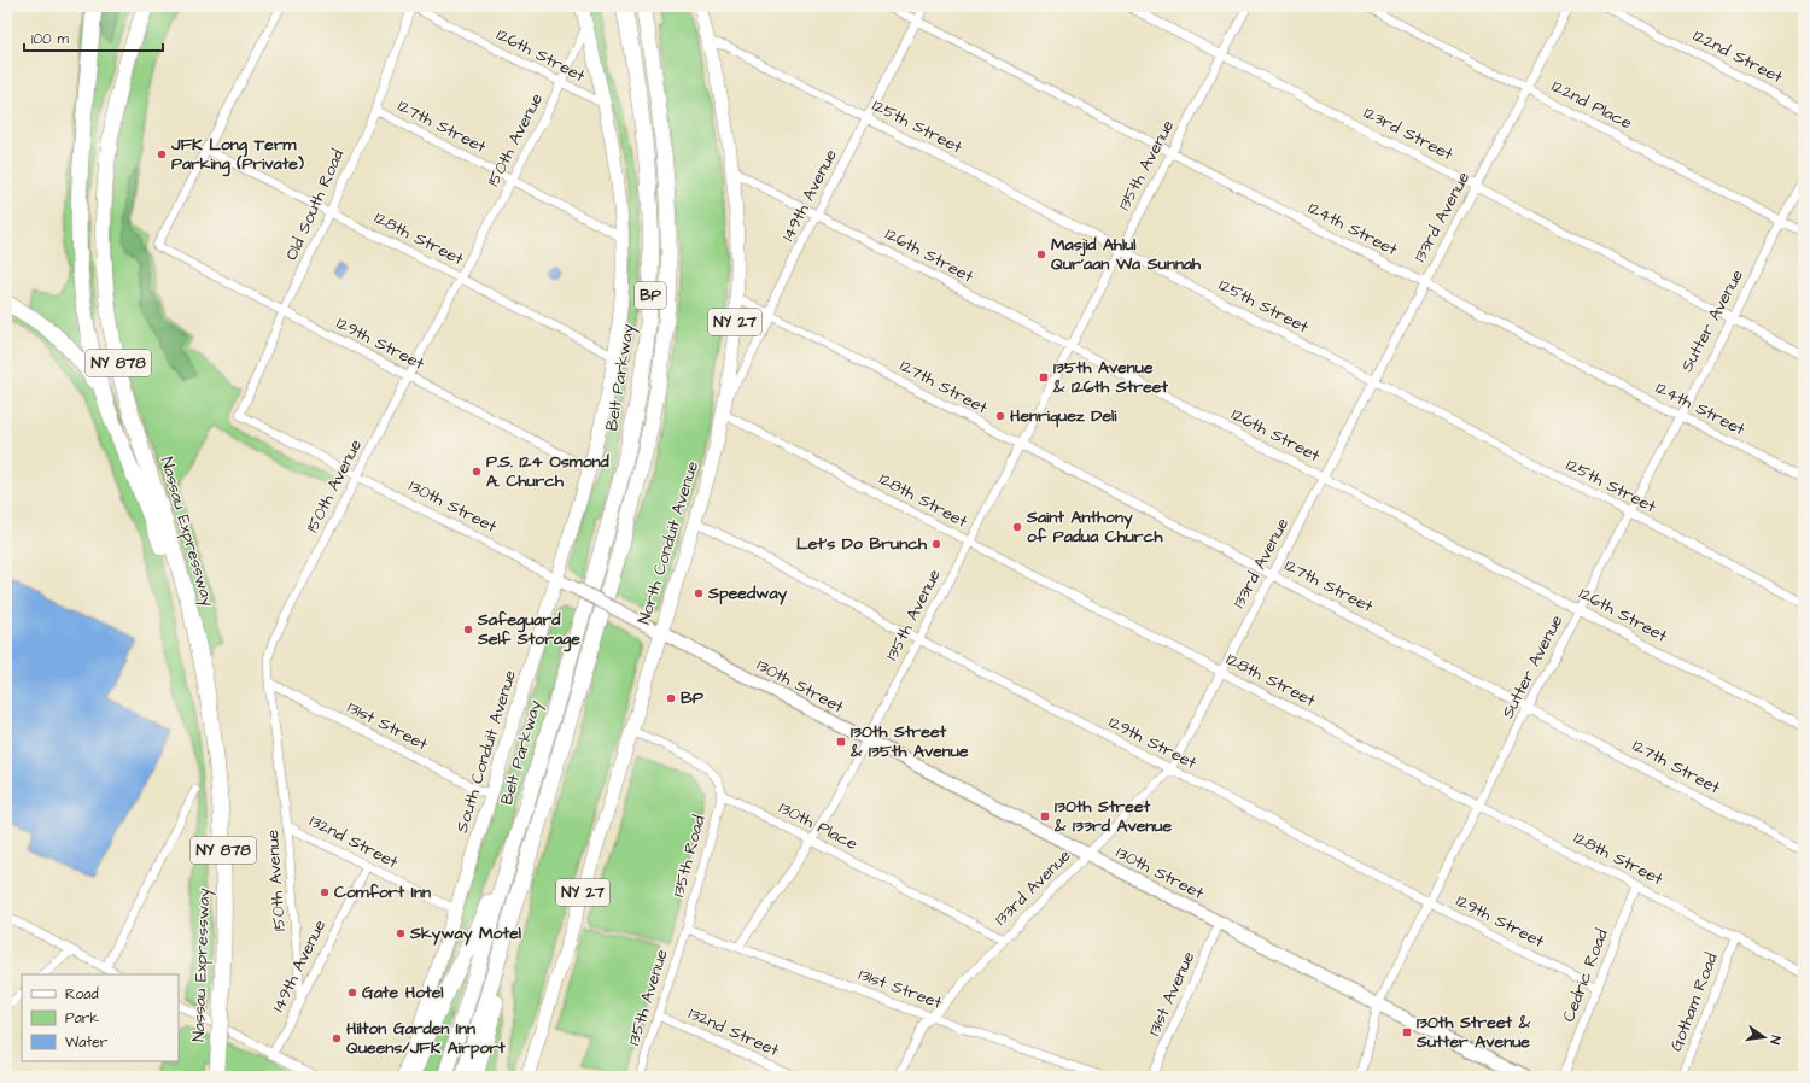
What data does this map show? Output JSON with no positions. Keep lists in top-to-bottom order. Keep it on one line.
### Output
{"streets":{"highway":["BP","NY 878","Belt Parkway","Nassau Expressway"],"main road":["NY 27","North Conduit Avenue","South Conduit Avenue"],"street":["126th Street","122nd Street","122nd Place","127th Street","125th Street","123rd Street","150th Avenue","135th Avenue","149th Avenue","Old South Road","133rd Avenue","124th Street","128th Street","Sutter Avenue","129th Street","130th Street","131st Street","130th Place","132nd Street","135th Road","Cedric Road","131st Avenue","Gotham Road"]},"crossings":[["126th Street","150th Avenue"],["126th Street","135th Avenue"],["126th Street","149th Avenue"],["126th Street","Old South Road"],["126th Street","133rd Avenue"],["126th Street","Sutter Avenue"],["126th Street","North Conduit Avenue"],["126th Street","South Conduit Avenue"],["122nd Place","133rd Avenue"],["122nd Place","Sutter Avenue"],["127th Street","150th Avenue"],["127th Street","135th Avenue"],["127th Street","149th Avenue"],["127th Street","Old South Road"],["127th Street","133rd Avenue"],["127th Street","Sutter Avenue"],["127th Street","North Conduit Avenue"],["127th Street","South Conduit Avenue"],["125th Street","135th Avenue"],["125th Street","149th Avenue"],["125th Street","133rd Avenue"],["125th Street","Sutter Avenue"],["125th Street","North Conduit Avenue"],["123rd Street","135th Avenue"],["123rd Street","133rd Avenue"],["123rd Street","Sutter Avenue"],["150th Avenue","149th Avenue"],["150th Avenue","128th Street"],["150th Avenue","129th Street"],["150th Avenue","130th Street"],["150th Avenue","131st Street"],["150th Avenue","South Conduit Avenue"],["150th Avenue","132nd Street"],["135th Avenue","124th Street"],["135th Avenue","128th Street"],["135th Avenue","129th Street"],["135th Avenue","130th Street"],["135th Avenue","131st Street"],["135th Avenue","130th Place"],["135th Avenue","132nd Street"],["135th Avenue","135th Road"],["149th Avenue","124th Street"],["149th Avenue","North Conduit Avenue"],["149th Avenue","132nd Street"],["Old South Road","128th Street"],["Old South Road","129th Street"],["Old South Road","130th Street"],["133rd Avenue","124th Street"],["133rd Avenue","128th Street"],["133rd Avenue","129th Street"],["133rd Avenue","130th Street"],["133rd Avenue","131st Street"],["133rd Avenue","130th Place"],["124th Street","Sutter Avenue"],["128th Street","Sutter Avenue"],["128th Street","129th Street"],["128th Street","North Conduit Avenue"],["128th Street","South Conduit Avenue"],["128th Street","Cedric Road"],["128th Street","Gotham Road"],["Sutter Avenue","129th Street"],["Sutter Avenue","130th Street"],["129th Street","North Conduit Avenue"],["129th Street","South Conduit Avenue"],["129th Street","Cedric Road"],["130th Street","North Conduit Avenue"],["130th Street","South Conduit Avenue"],["130th Street","131st Avenue"],["131st Street","South Conduit Avenue"],["131st Street","135th Road"],["South Conduit Avenue","132nd Street"],["130th Place","135th Road"]],"places":{"other":["JFK Long Term Parking (Private)","Masjid Ahlul Qur'aan Wa Sunnah","Henriquez Deli","P.S. 124 Osmond A. Church","Saint Anthony of Padua Church","Let's Do Brunch","Speedway","Safeguard Self Storage","BP","Comfort Inn","Skyway Motel","Gate Hotel","Hilton Garden Inn Queens/JFK Airport"],"transit":["135th Avenue & 126th Street","130th Street & 135th Avenue","130th Street & 133rd Avenue","130th Street & Sutter Avenue"]},"legend":["Road","Park","Water"],"scale_bar":"100 m","north":"right"}
